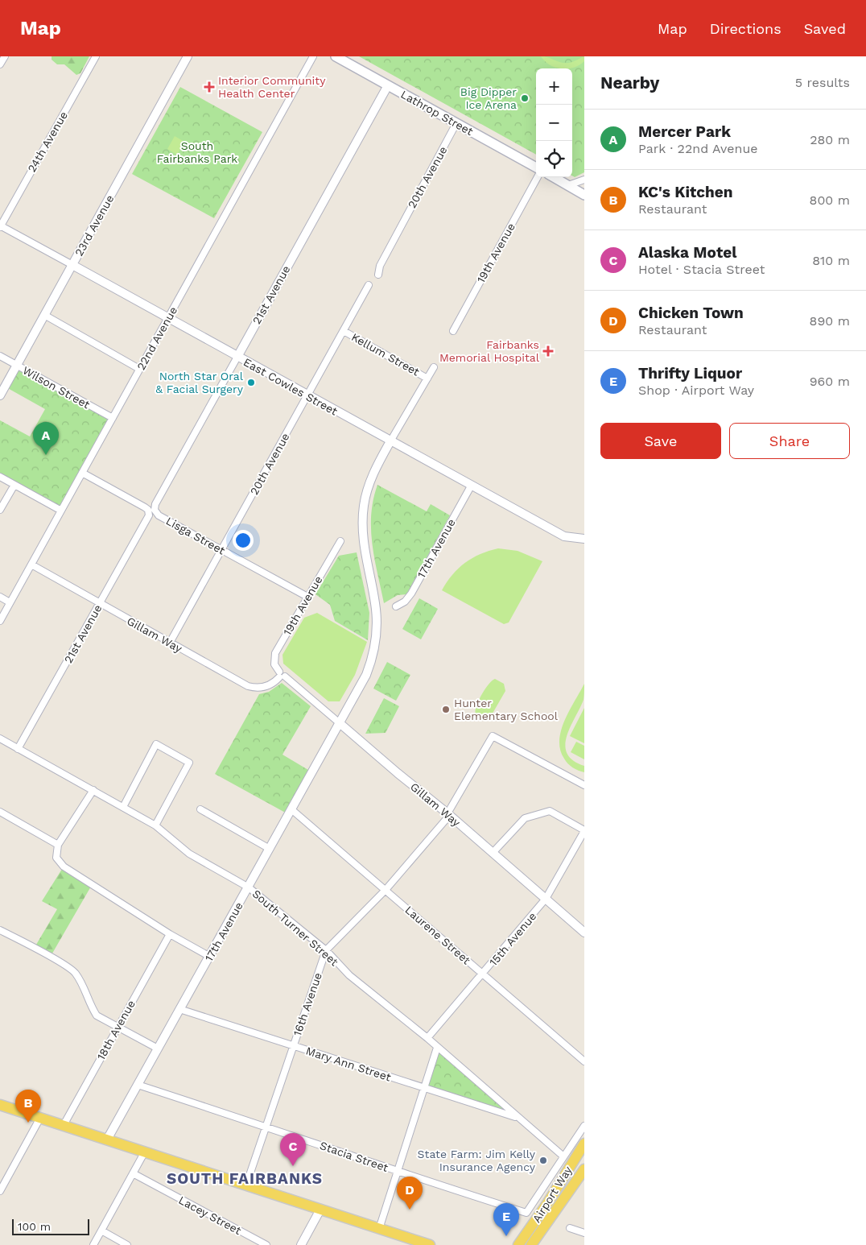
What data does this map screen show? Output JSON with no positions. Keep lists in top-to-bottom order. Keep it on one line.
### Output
{"streets":{"main road":["Lathrop Street","Airport Way"],"street":["24th Avenue","20th Avenue","23rd Avenue","19th Avenue","21st Avenue","22nd Avenue","Kellum Street","East Cowles Street","Wilson Street","Lisga Street","17th Avenue","Gillam Way","South Turner Street","Laurene Street","15th Avenue","16th Avenue","18th Avenue","Mary Ann Street","Stacia Street","Lacey Street"]},"crossings":[["Lathrop Street","20th Avenue"],["Lathrop Street","21st Avenue"],["24th Avenue","East Cowles Street"],["20th Avenue","Kellum Street"],["20th Avenue","East Cowles Street"],["20th Avenue","Lisga Street"],["20th Avenue","Gillam Way"],["23rd Avenue","East Cowles Street"],["23rd Avenue","Wilson Street"],["19th Avenue","Lisga Street"],["19th Avenue","Gillam Way"],["21st Avenue","22nd Avenue"],["21st Avenue","East Cowles Street"],["21st Avenue","Lisga Street"],["21st Avenue","Gillam Way"],["21st Avenue","South Turner Street"],["22nd Avenue","East Cowles Street"],["22nd Avenue","Wilson Street"],["22nd Avenue","Gillam Way"],["East Cowles Street","17th Avenue"],["17th Avenue","Gillam Way"],["17th Avenue","South Turner Street"],["17th Avenue","Laurene Street"],["17th Avenue","Mary Ann Street"],["17th Avenue","Stacia Street"],["Gillam Way","15th Avenue"],["Gillam Way","16th Avenue"],["South Turner Street","15th Avenue"],["South Turner Street","16th Avenue"],["South Turner Street","Mary Ann Street"],["South Turner Street","Stacia Street"],["Laurene Street","15th Avenue"],["Laurene Street","16th Avenue"],["16th Avenue","Mary Ann Street"],["16th Avenue","Stacia Street"]],"districts":["SOUTH FAIRBANKS"],"parks":["South Fairbanks Park"],"places":{"health":["Interior Community Health Center","Fairbanks Memorial Hospital"],"other":["Big Dipper Ice Arena","North Star Oral & Facial Surgery","Hunter Elementary School","State Farm: Jim Kelly Insurance Agency"]},"scale_bar":"100 m","page":{"header":"Map","nav":["Map","Directions","Saved"],"heading":["Nearby","5 results"],"map_buttons":["+","−"],"list":[{"mark":"A","name":"Mercer Park","note":"Park · 22nd Avenue","value":"280 m"},{"mark":"B","name":"KC's Kitchen","note":"Restaurant","value":"800 m"},{"mark":"C","name":"Alaska Motel","note":"Hotel · Stacia Street","value":"810 m"},{"mark":"D","name":"Chicken Town","note":"Restaurant","value":"890 m"},{"mark":"E","name":"Thrifty Liquor","note":"Shop · Airport Way","value":"960 m"}],"buttons":["Save","Share"],"pins":["A","B","C","D","E"],"scale":"100 m"}}
